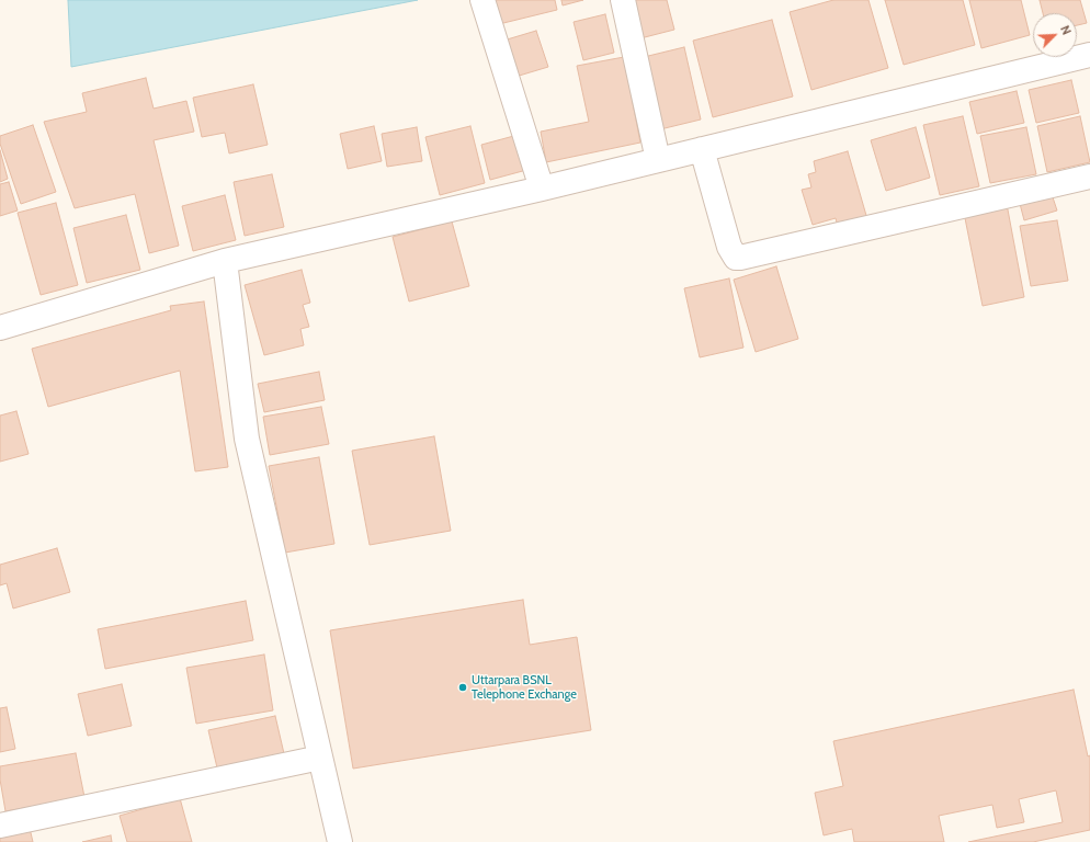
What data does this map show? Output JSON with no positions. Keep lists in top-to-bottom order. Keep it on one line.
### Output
{"places":["Uttarpara BSNL Telephone Exchange"],"north":"top right"}
